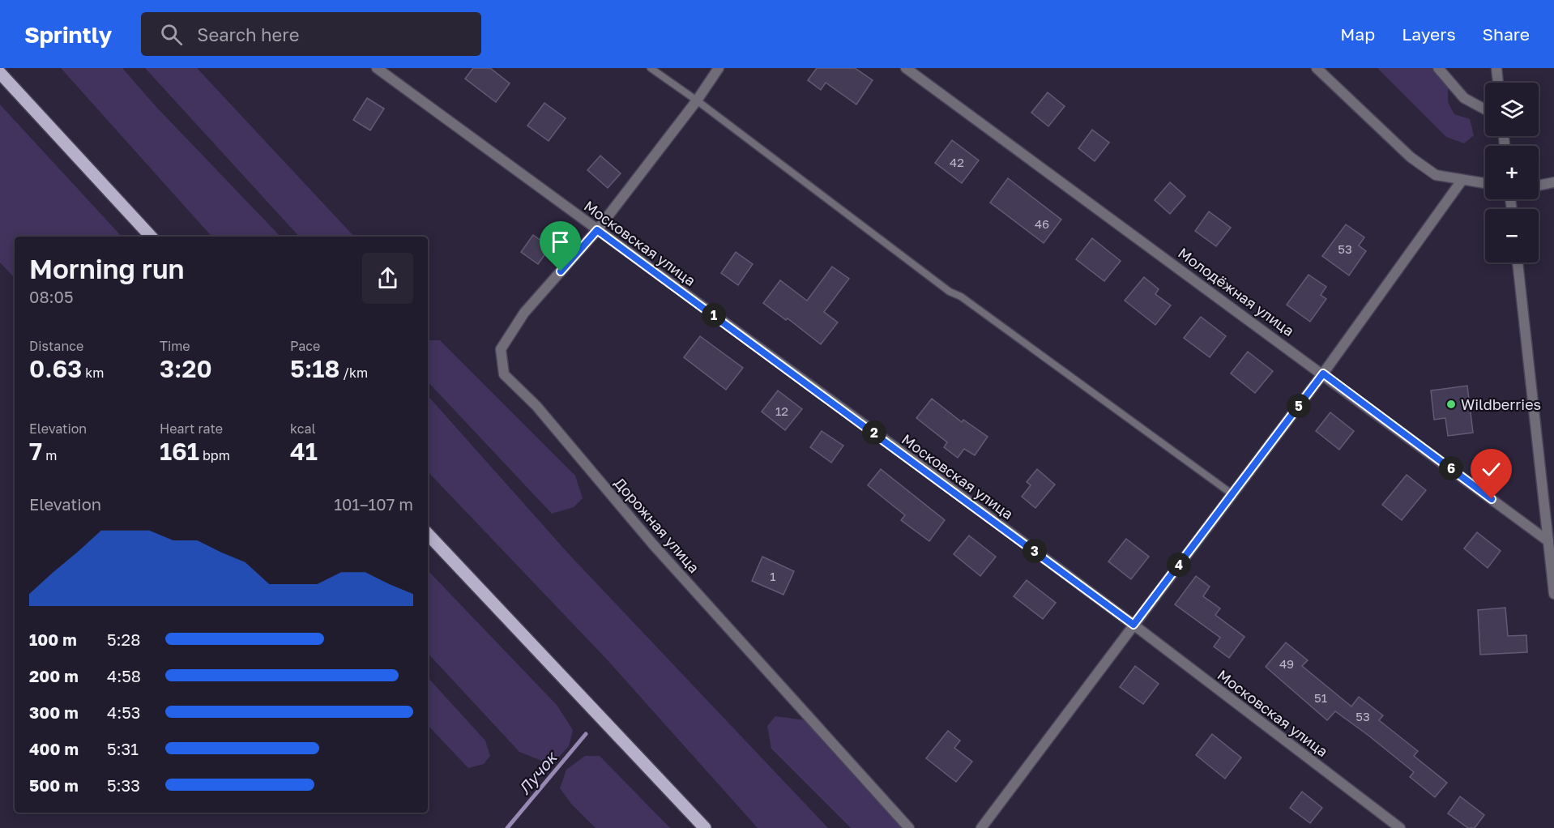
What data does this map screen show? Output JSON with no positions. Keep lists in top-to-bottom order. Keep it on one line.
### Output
{"streets":{"street":["Московская улица","Молодёжная улица","Дорожная улица"]},"crossings":[["Московская улица","Дорожная улица"]],"water":["Лучок"],"places":["Wildberries"],"house_numbers":["42","46","53","12","1","49","51","53"],"page":{"header":"Sprintly","search":"Search here","nav":["Map","Layers","Share"],"map_buttons":["+","−"],"heading":["Morning run","08:05"],"pins":["1","5","2","6","3","4"],"stats":[["Distance","0.63 km"],["Time","3:20"],["Pace","5:18 /km"],["Elevation","7 m"],["Heart rate","161 bpm"],["kcal","41"]],"chart":["Elevation","101–107 m"],"list":[{"name":"100 m","note":"5:28"},{"name":"200 m","note":"4:58"},{"name":"300 m","note":"4:53"},{"name":"400 m","note":"5:31"},{"name":"500 m","note":"5:33"}]}}
